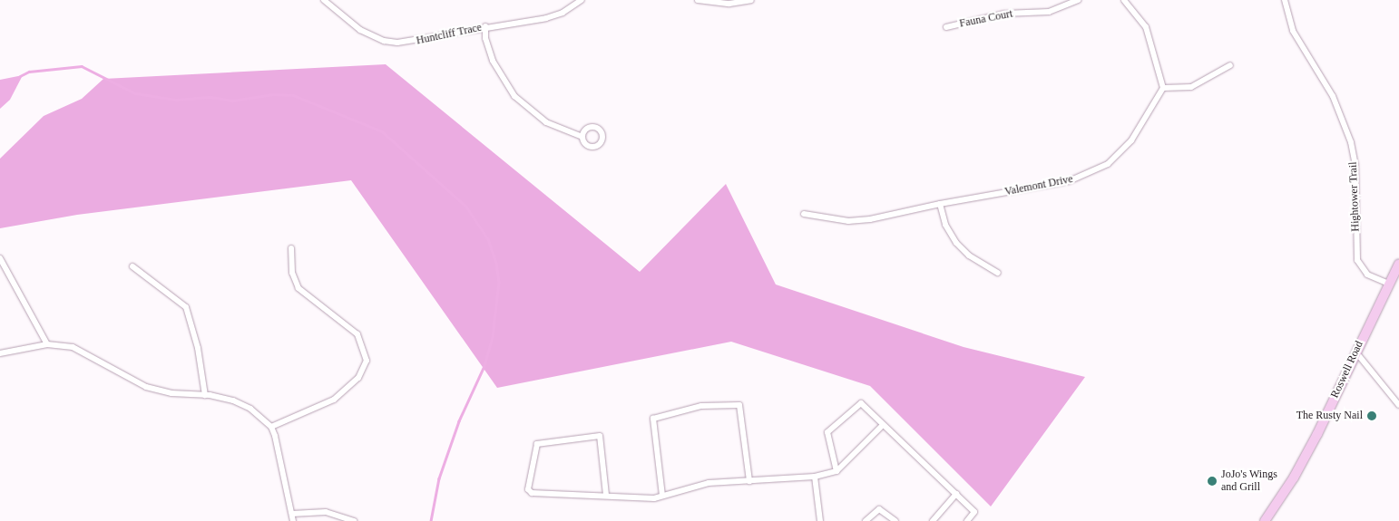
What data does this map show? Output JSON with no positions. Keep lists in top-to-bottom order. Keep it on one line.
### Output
{"streets":{"main road":["Roswell Road"],"street":["Fauna Court","Huntcliff Trace","Valemont Drive","Hightower Trail"]},"crossings":[["Hightower Trail","Roswell Road"]],"places":["The Rusty Nail","JoJo's Wings and Grill"]}
